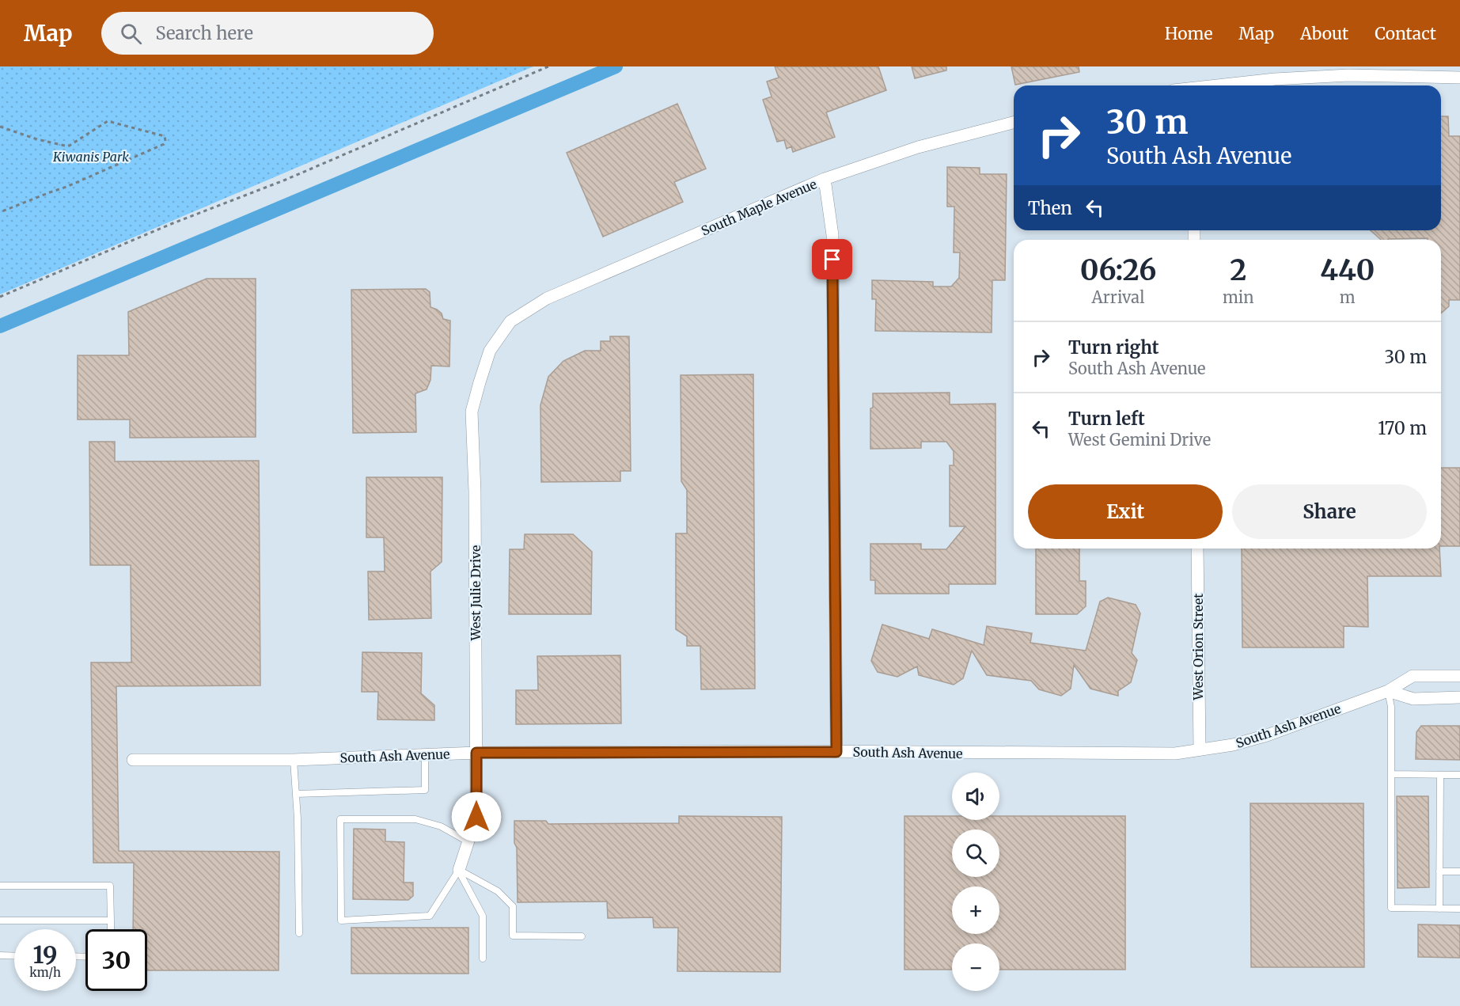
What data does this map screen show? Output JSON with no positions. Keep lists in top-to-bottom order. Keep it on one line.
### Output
{"streets":{"street":["South Maple Avenue","West Julie Drive","West Orion Street","South Ash Avenue"]},"crossings":[["South Maple Avenue","West Julie Drive"],["West Julie Drive","South Ash Avenue"],["West Orion Street","South Ash Avenue"]],"parks":["Kiwanis Park"],"page":{"header":"Map","search":"Search here","nav":["Home","Map","About","Contact"],"turn":["30 m","South Ash Avenue"],"then":"Then","eta":["06:26","Arrival","2","min","440","m"],"list":[{"name":"Turn right","note":"South Ash Avenue","value":"30 m"},{"name":"Turn left","note":"West Gemini Drive","value":"170 m"}],"buttons":["Exit","Share"],"map_buttons":["+","−"],"speed":"19 km/h","limit":"30"}}
